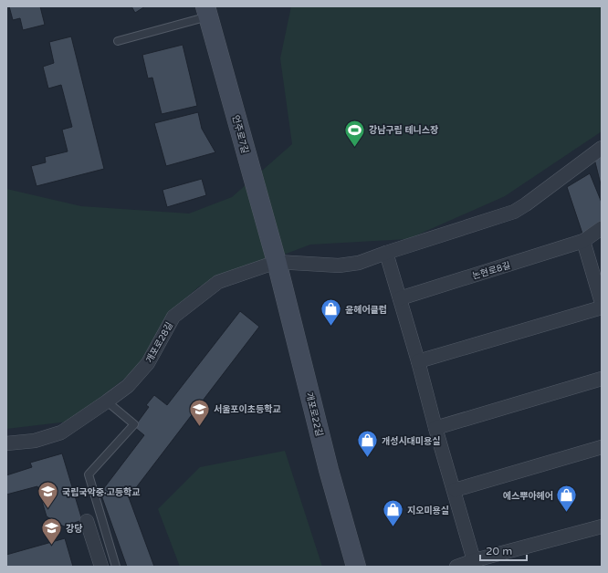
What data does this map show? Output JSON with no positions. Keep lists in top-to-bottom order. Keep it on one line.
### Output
{"streets":{"street":["언주로7길","논현로8길","개포로28길","개포로22길"]},"crossings":[["언주로7길","개포로28길"],["언주로7길","개포로22길"],["개포로28길","개포로22길"]],"places":{"sports":["강남구립 테니스장"],"shop":["윤헤어클럽","개성시대미용실","에스뿌아헤어","지오미용실"],"school or university":["서울포이초등학교","국립국악중·고등학교","강당"]},"scale_bar":"20 m"}
